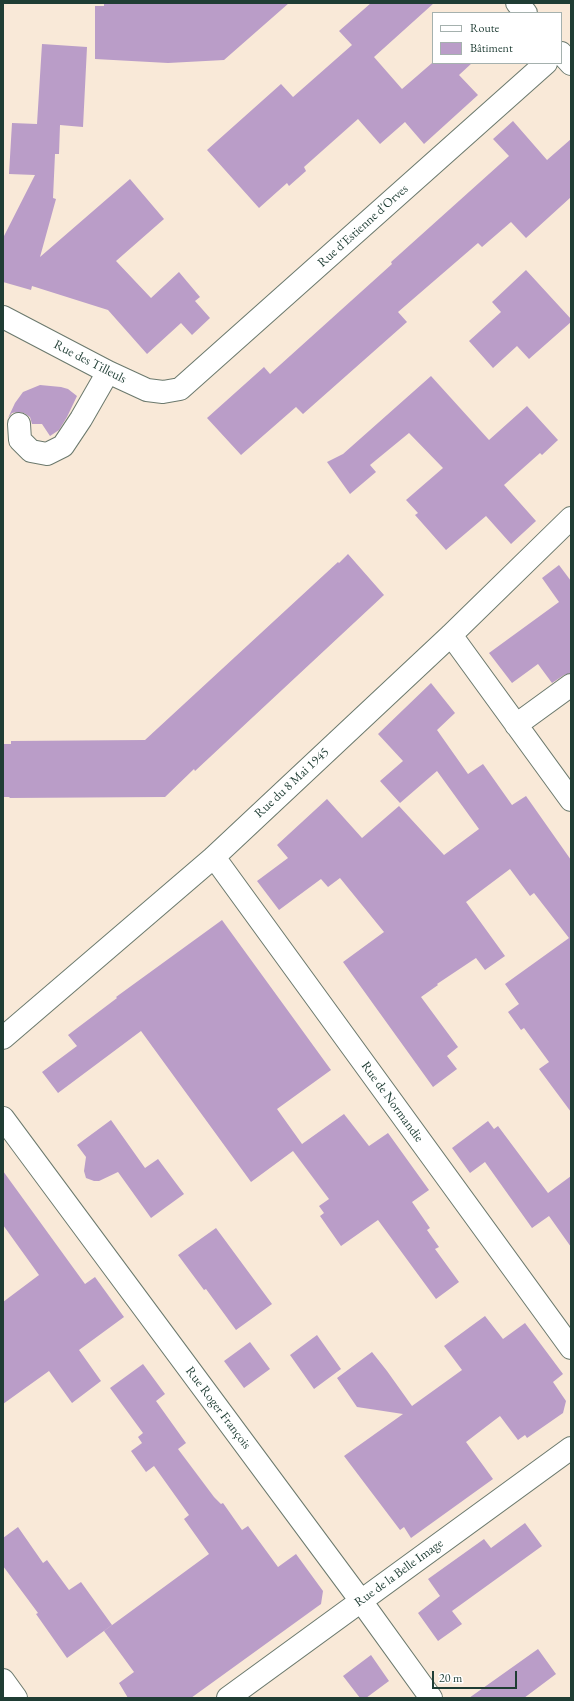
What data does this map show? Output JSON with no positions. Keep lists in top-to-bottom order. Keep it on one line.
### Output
{"streets":{"street":["Rue d'Estienne d'Orves","Rue des Tilleuls","Rue du 8 Mai 1945","Rue de Normandie","Rue Roger François","Rue de la Belle Image"]},"crossings":[["Rue d'Estienne d'Orves","Rue des Tilleuls"],["Rue du 8 Mai 1945","Rue de Normandie"],["Rue Roger François","Rue de la Belle Image"]],"legend":["Route","Bâtiment"],"scale_bar":"20 m"}
